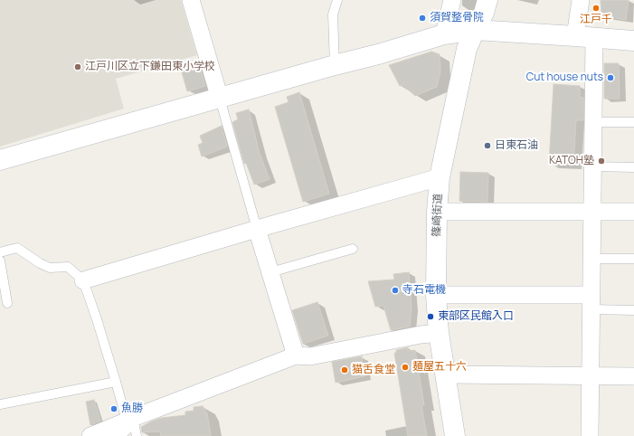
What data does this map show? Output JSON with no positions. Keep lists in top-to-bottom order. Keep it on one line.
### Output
{"streets":{"street":["篠崎街道"]},"places":["江戸千","須賀整骨院","江戸川区立下鎌田東小学校","Cut house nuts","日東石油","KATOH塾","寺石電機","東部区民館入口","麺屋五十六","猫舌食堂","魚勝"]}
